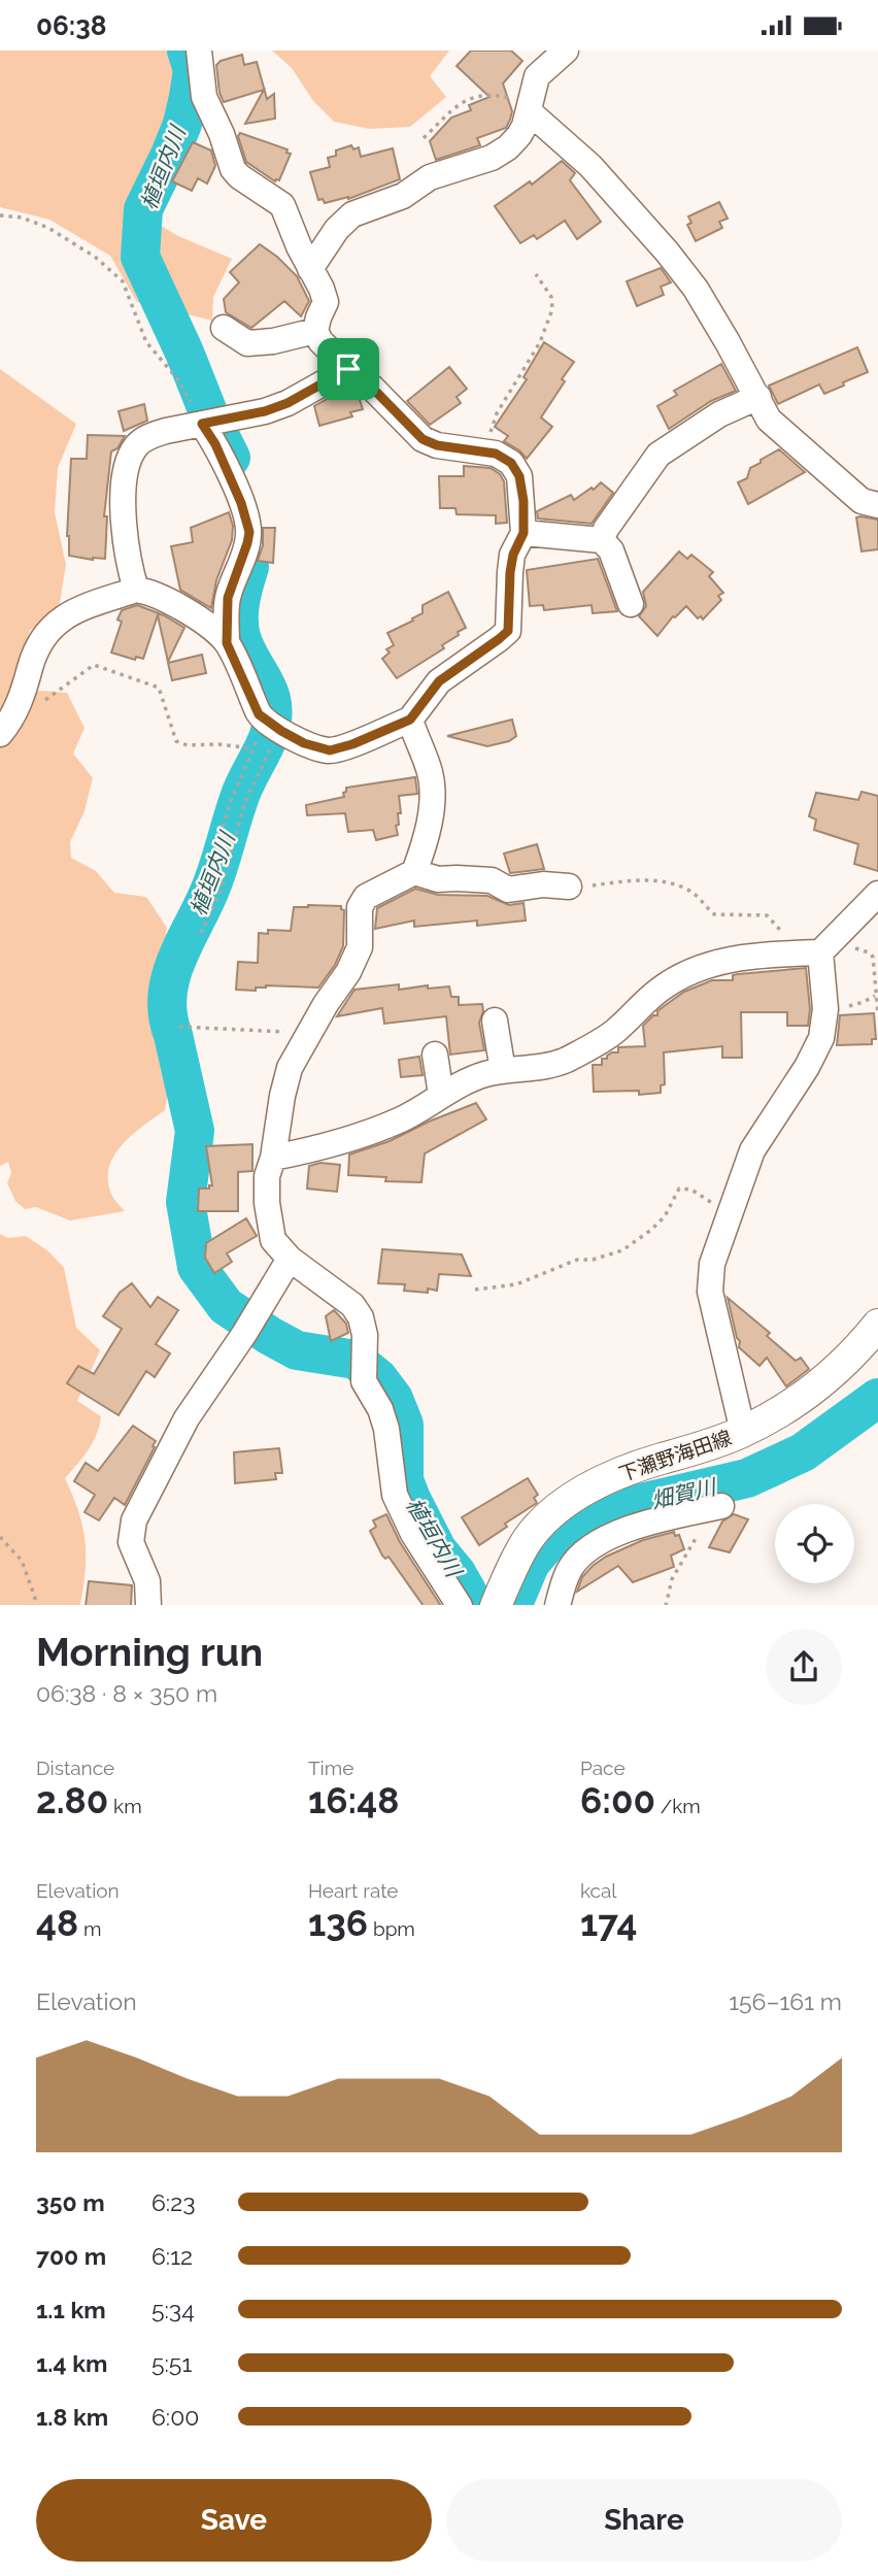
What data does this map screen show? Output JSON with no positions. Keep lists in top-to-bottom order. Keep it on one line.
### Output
{"streets":{"main road":["下瀬野海田線"]},"water":["植垣内川","畑賀川"],"page":{"status":"06:38","heading":["Morning run","06:38 · 8 × 350 m"],"stats":[["Distance","2.80 km"],["Time","16:48"],["Pace","6:00 /km"],["Elevation","48 m"],["Heart rate","136 bpm"],["kcal","174"]],"chart":["Elevation","156–161 m"],"list":[{"name":"350 m","note":"6:23"},{"name":"700 m","note":"6:12"},{"name":"1.1 km","note":"5:34"},{"name":"1.4 km","note":"5:51"},{"name":"1.8 km","note":"6:00"}],"buttons":["Save","Share"]}}
